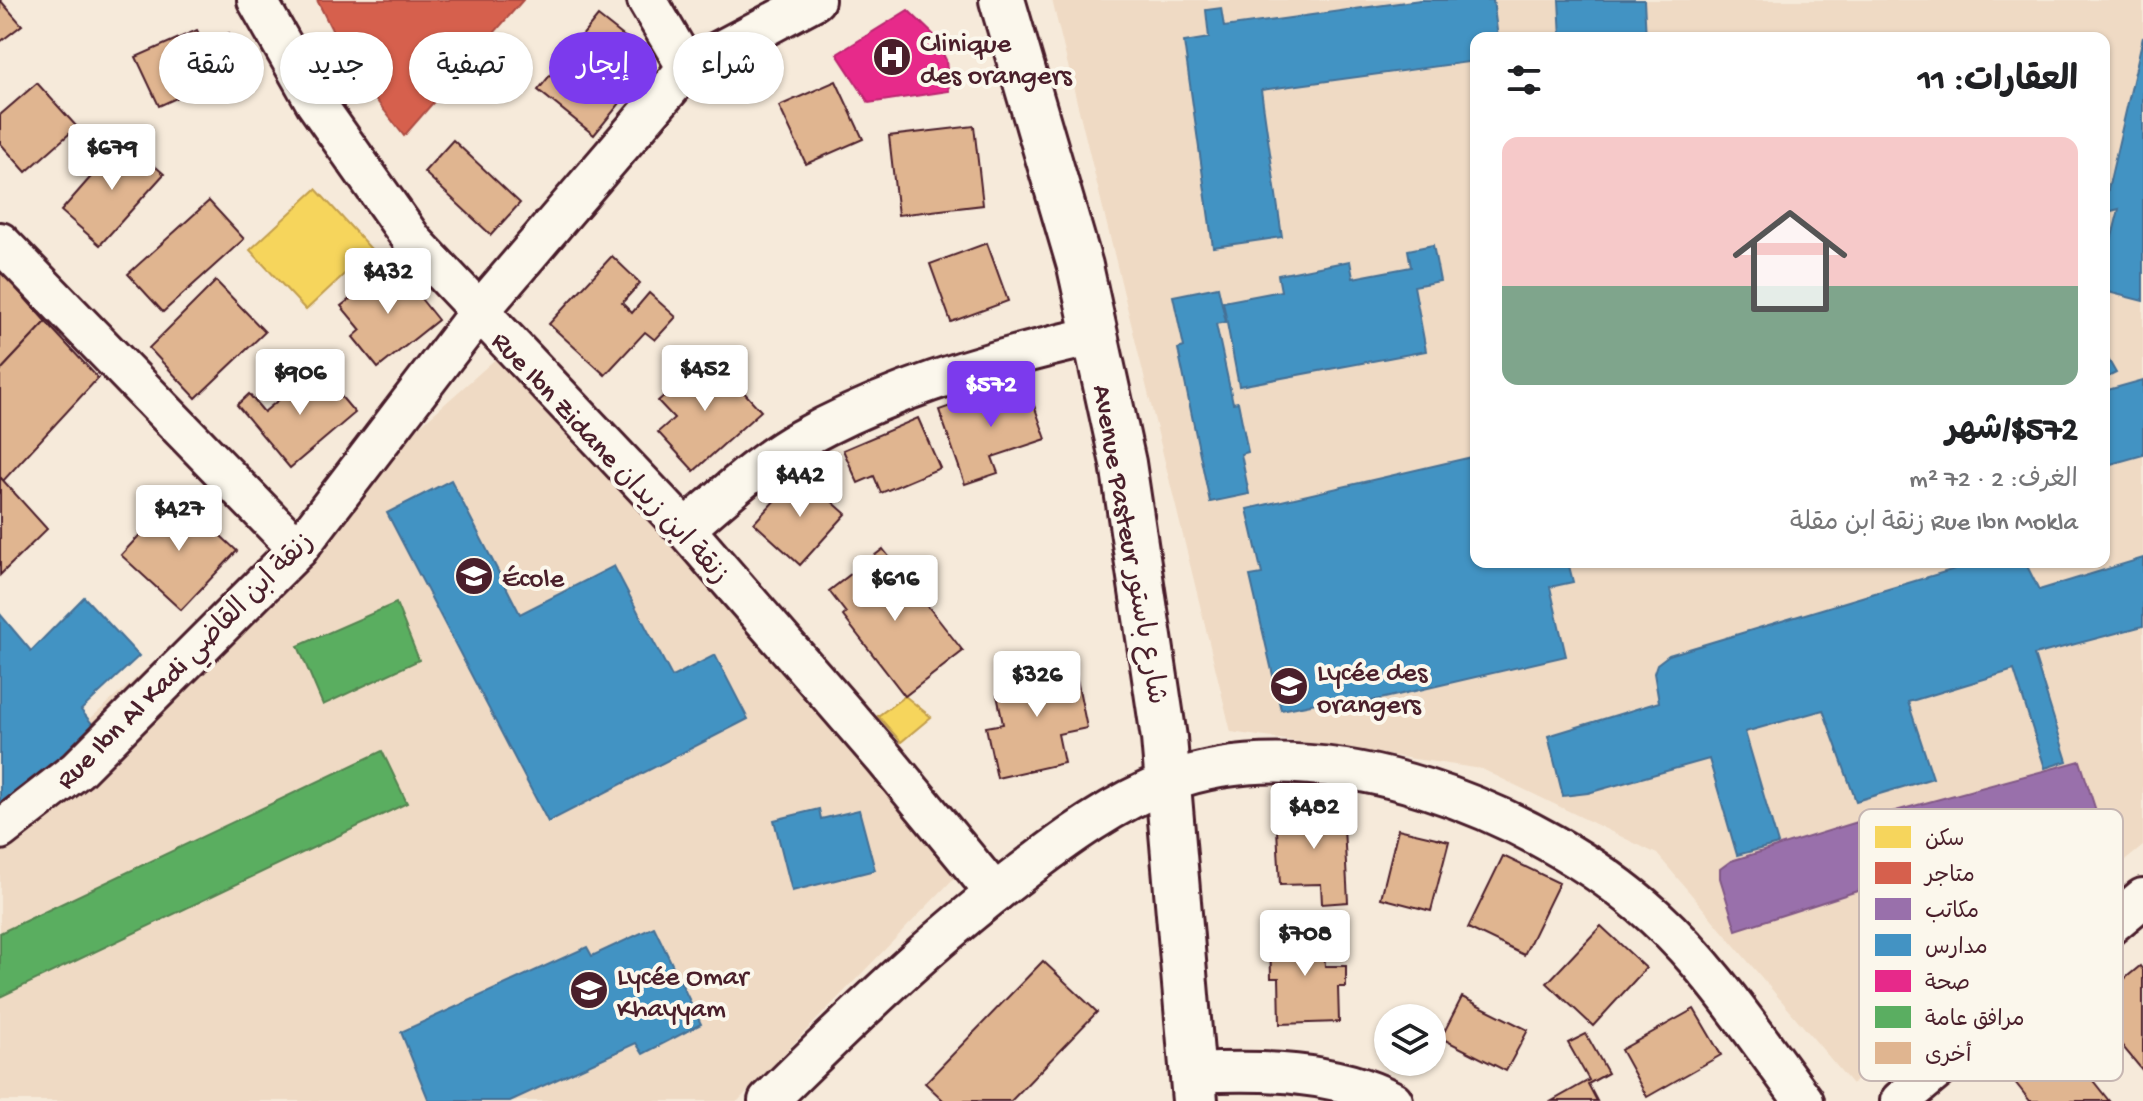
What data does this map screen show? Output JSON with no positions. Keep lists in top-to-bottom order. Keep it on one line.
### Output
{"streets":{"street":["Rue Ibn Zidane زنقة ابن زيدان","Avenue Pasteur شارع باستور","Rue Ibn Al Kadi زنقة ابن القاضي"]},"crossings":[["Rue Ibn Zidane زنقة ابن زيدان","Rue Ibn Al Kadi زنقة ابن القاضي"]],"places":{"hospital":["Clinique des orangers"],"school or university":["École","Lycée des orangers","Lycée Omar Khayyam"]},"legend":["سكن","متاجر","مكاتب","مدارس","صحة","مرافق عامة","أخرى"],"page":{"chip":["شراء","إيجار","تصفية","جديد","شقة"],"heading":"العقارات: 11","price":["$679","$432","$452","$906","$572","$442","$427","$616","$326","$482","$708"],"list":[{"name":"$572/شهر","note":"الغرف: 2 · 72 m² · Rue Ibn Mokla زنقة ابن مقلة"}]}}
